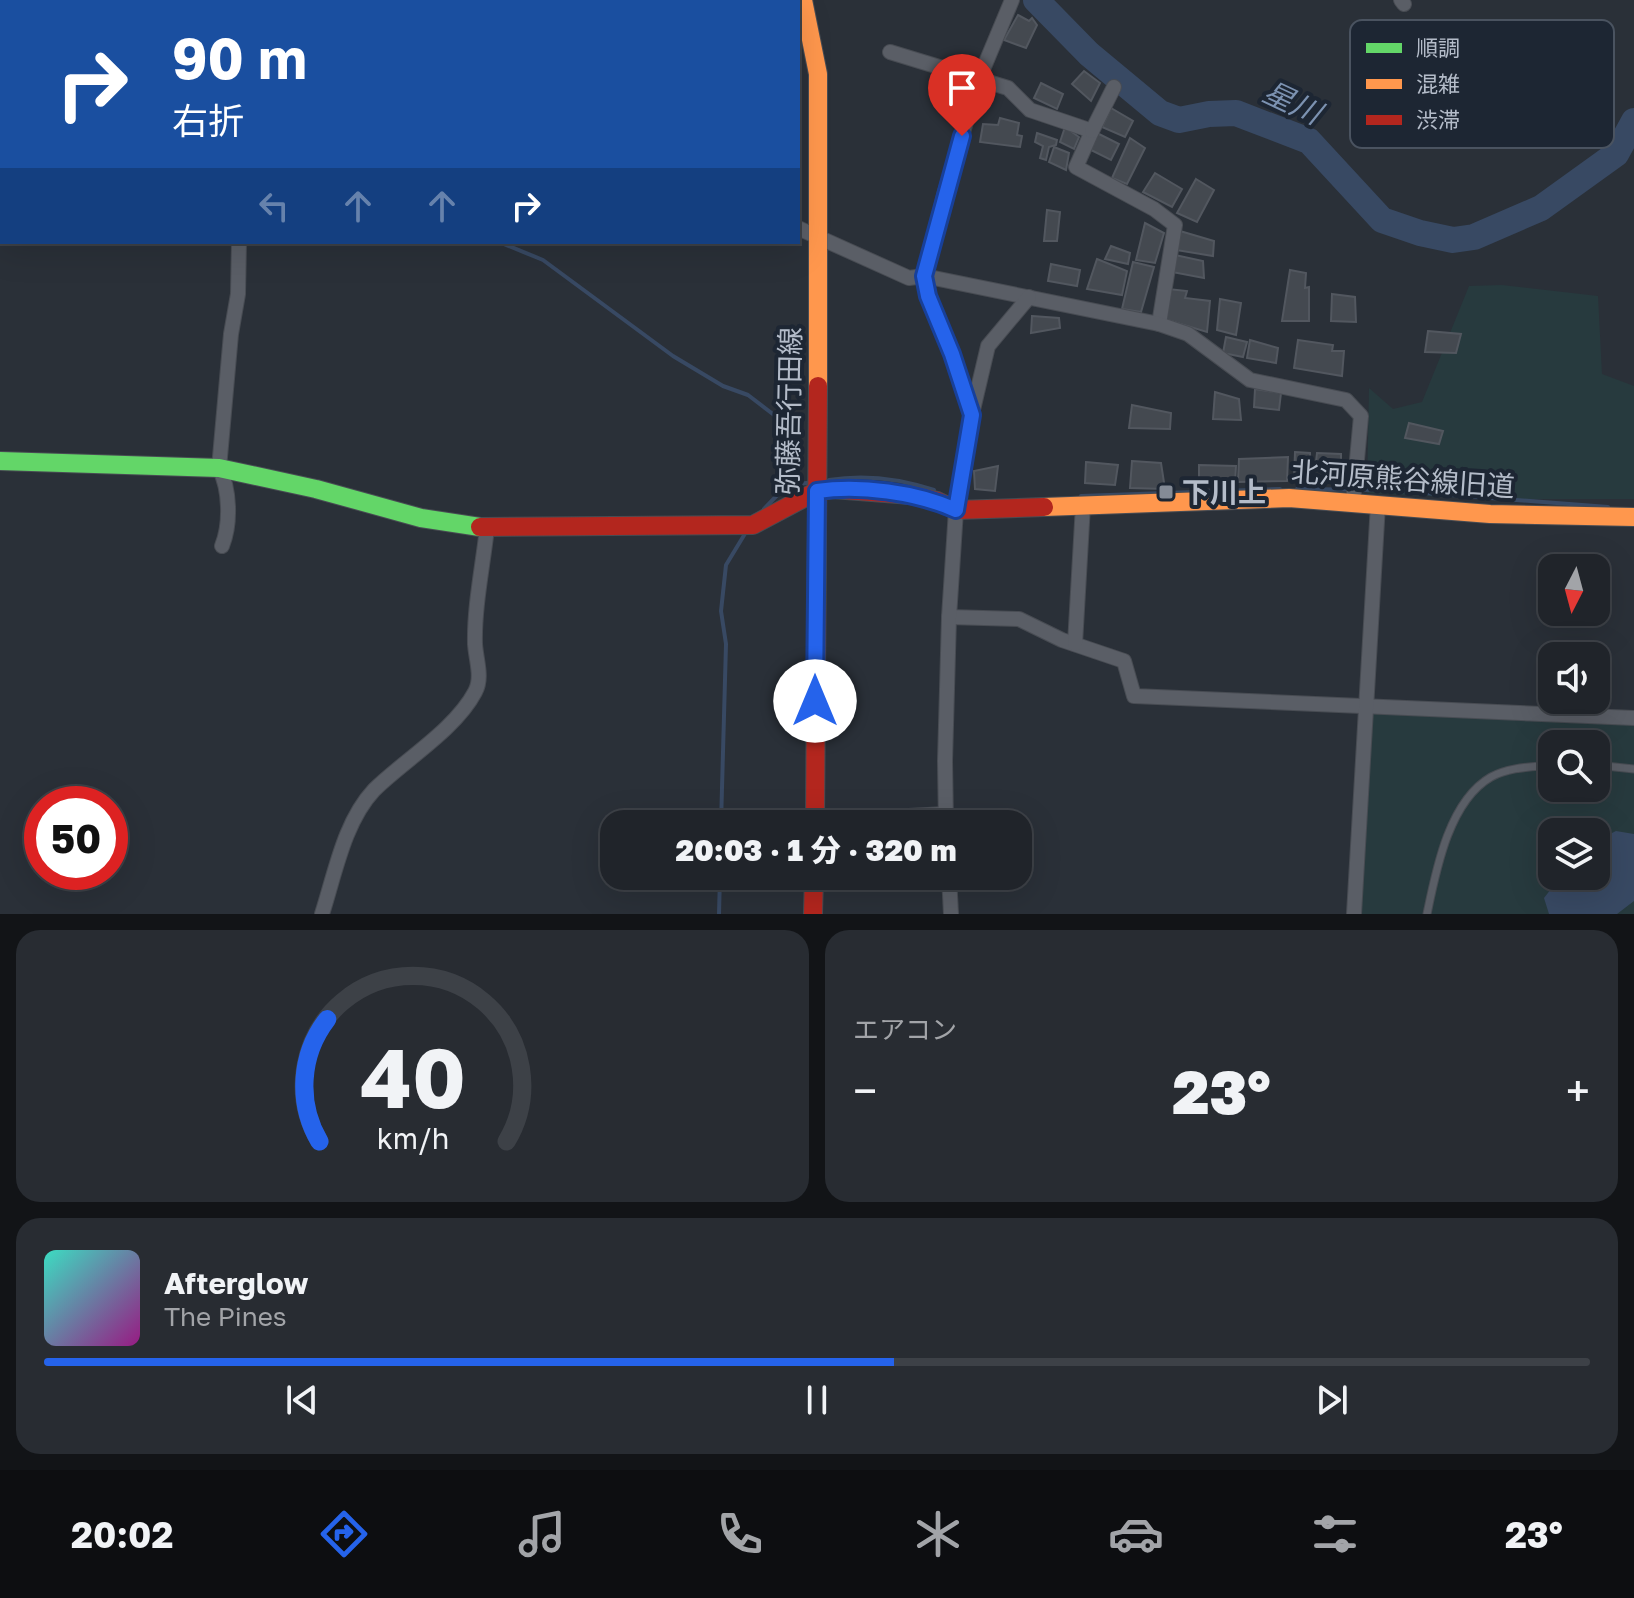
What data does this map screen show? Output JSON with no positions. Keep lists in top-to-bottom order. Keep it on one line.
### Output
{"streets":{"street":["弥藤吾行田線","北河原熊谷線旧道"]},"water":["星川"],"places":{"transit":["下川上"]},"legend":["順調","混雑","渋滞"],"north":"bottom","page":{"turn":["90 m","右折"],"limit":"50","trip":"20:03 · 1 分 · 320 m","tile":"エアコン","heat":["−","23°","+"],"song":["Afterglow","The Pines"],"tabs":["20:02","23°"],"gauge":["40","km/h"]}}
